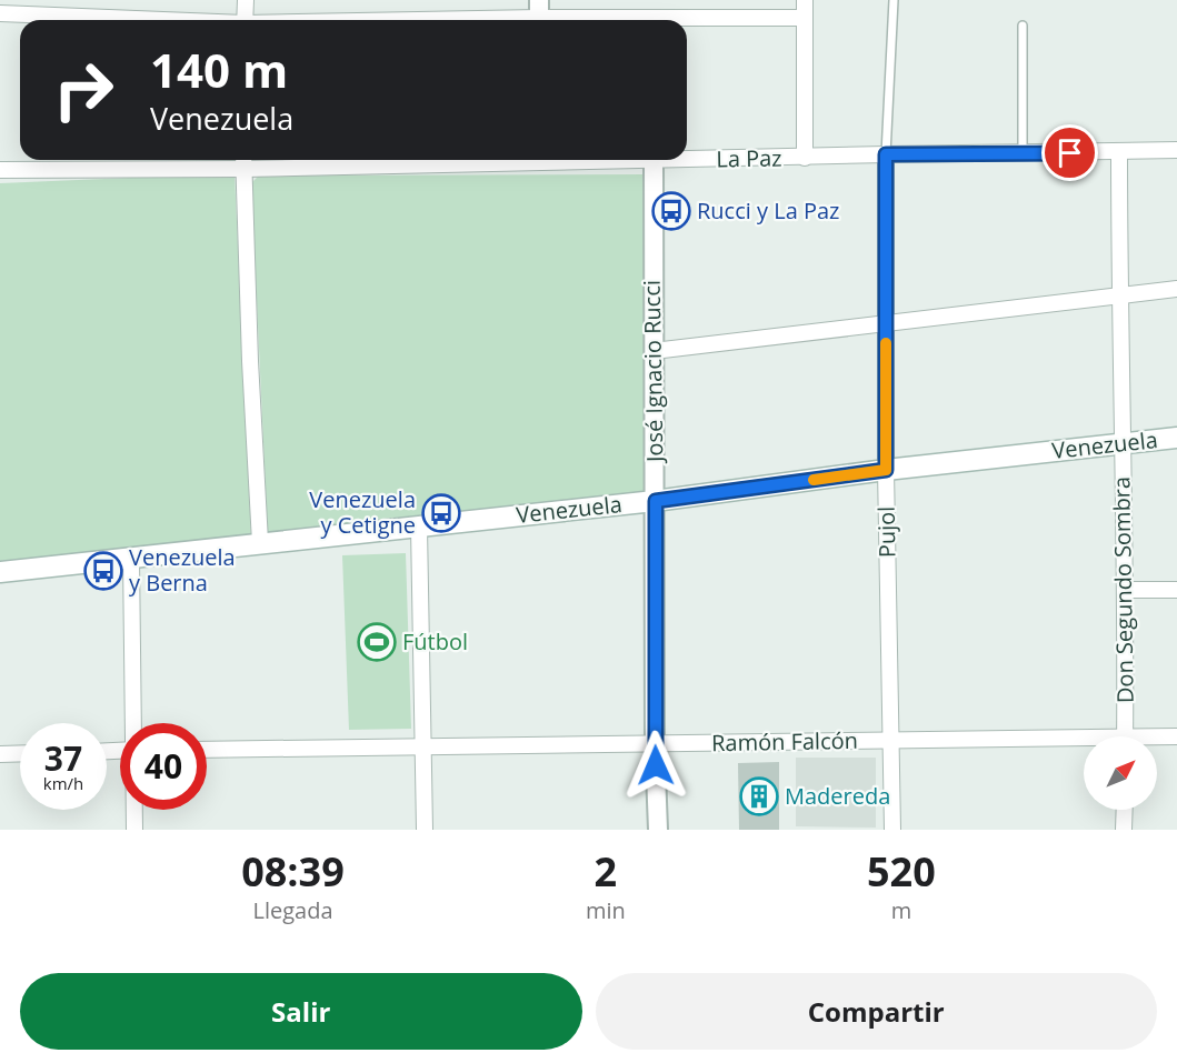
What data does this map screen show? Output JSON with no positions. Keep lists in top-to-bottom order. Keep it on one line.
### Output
{"streets":{"main road":["Venezuela"],"street":["La Paz","José Ignacio Rucci","Pujol","Don Segundo Sombra","Ramón Falcón"]},"crossings":[["La Paz","Pujol"],["La Paz","Don Segundo Sombra"],["José Ignacio Rucci","Venezuela"],["José Ignacio Rucci","Ramón Falcón"],["Venezuela","Pujol"],["Venezuela","Don Segundo Sombra"],["Pujol","Ramón Falcón"]],"places":{"bus stop":["Rucci y La Paz","Venezuela y Cetigne","Venezuela y Berna"],"sports":["Fútbol"],"building":["Madereda"]},"north":"top right","page":{"turn":["140 m","Venezuela"],"speed":"37 km/h","limit":"40","eta":["08:39","Llegada","2","min","520","m"],"buttons":["Salir","Compartir"]}}
